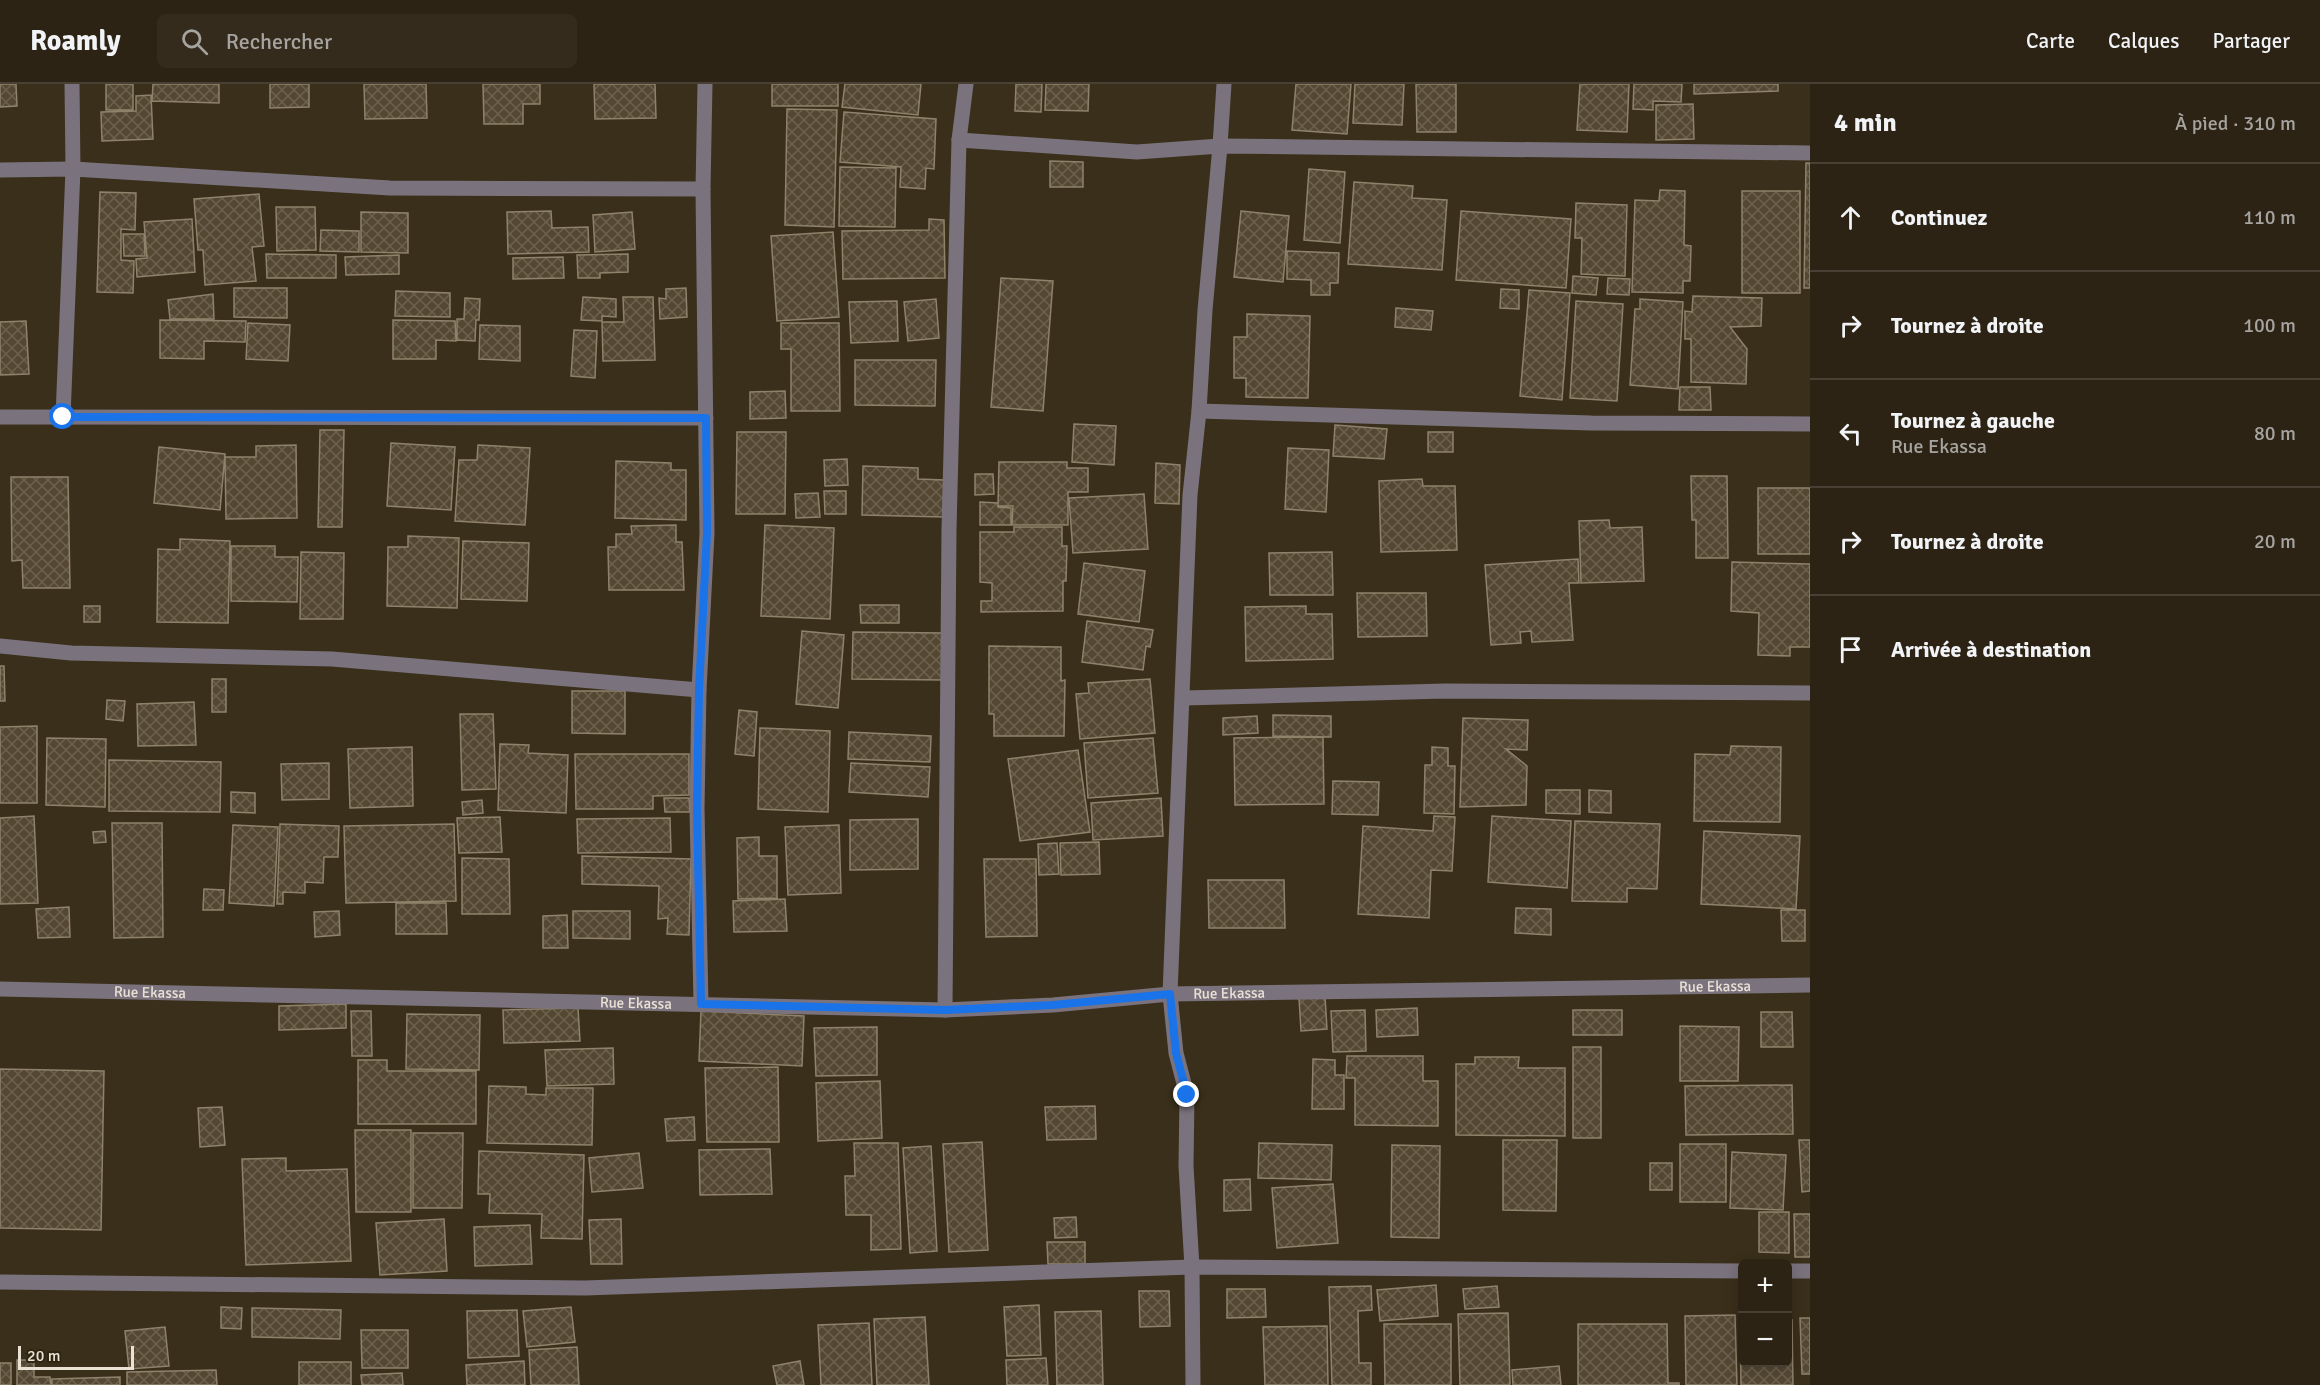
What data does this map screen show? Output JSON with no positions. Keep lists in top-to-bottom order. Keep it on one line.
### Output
{"streets":{"street":["Rue Ekassa"]},"scale_bar":"20 m","page":{"header":"Roamly","search":"Rechercher","nav":["Carte","Calques","Partager"],"heading":["4 min","À pied · 310 m"],"list":[["Continuez","110 m"],["Tournez à droite","100 m"],["Tournez à gauche","Rue Ekassa","80 m"],["Tournez à droite","20 m"],"Arrivée à destination"],"map_buttons":["+","−"],"scale":"20 m"}}
